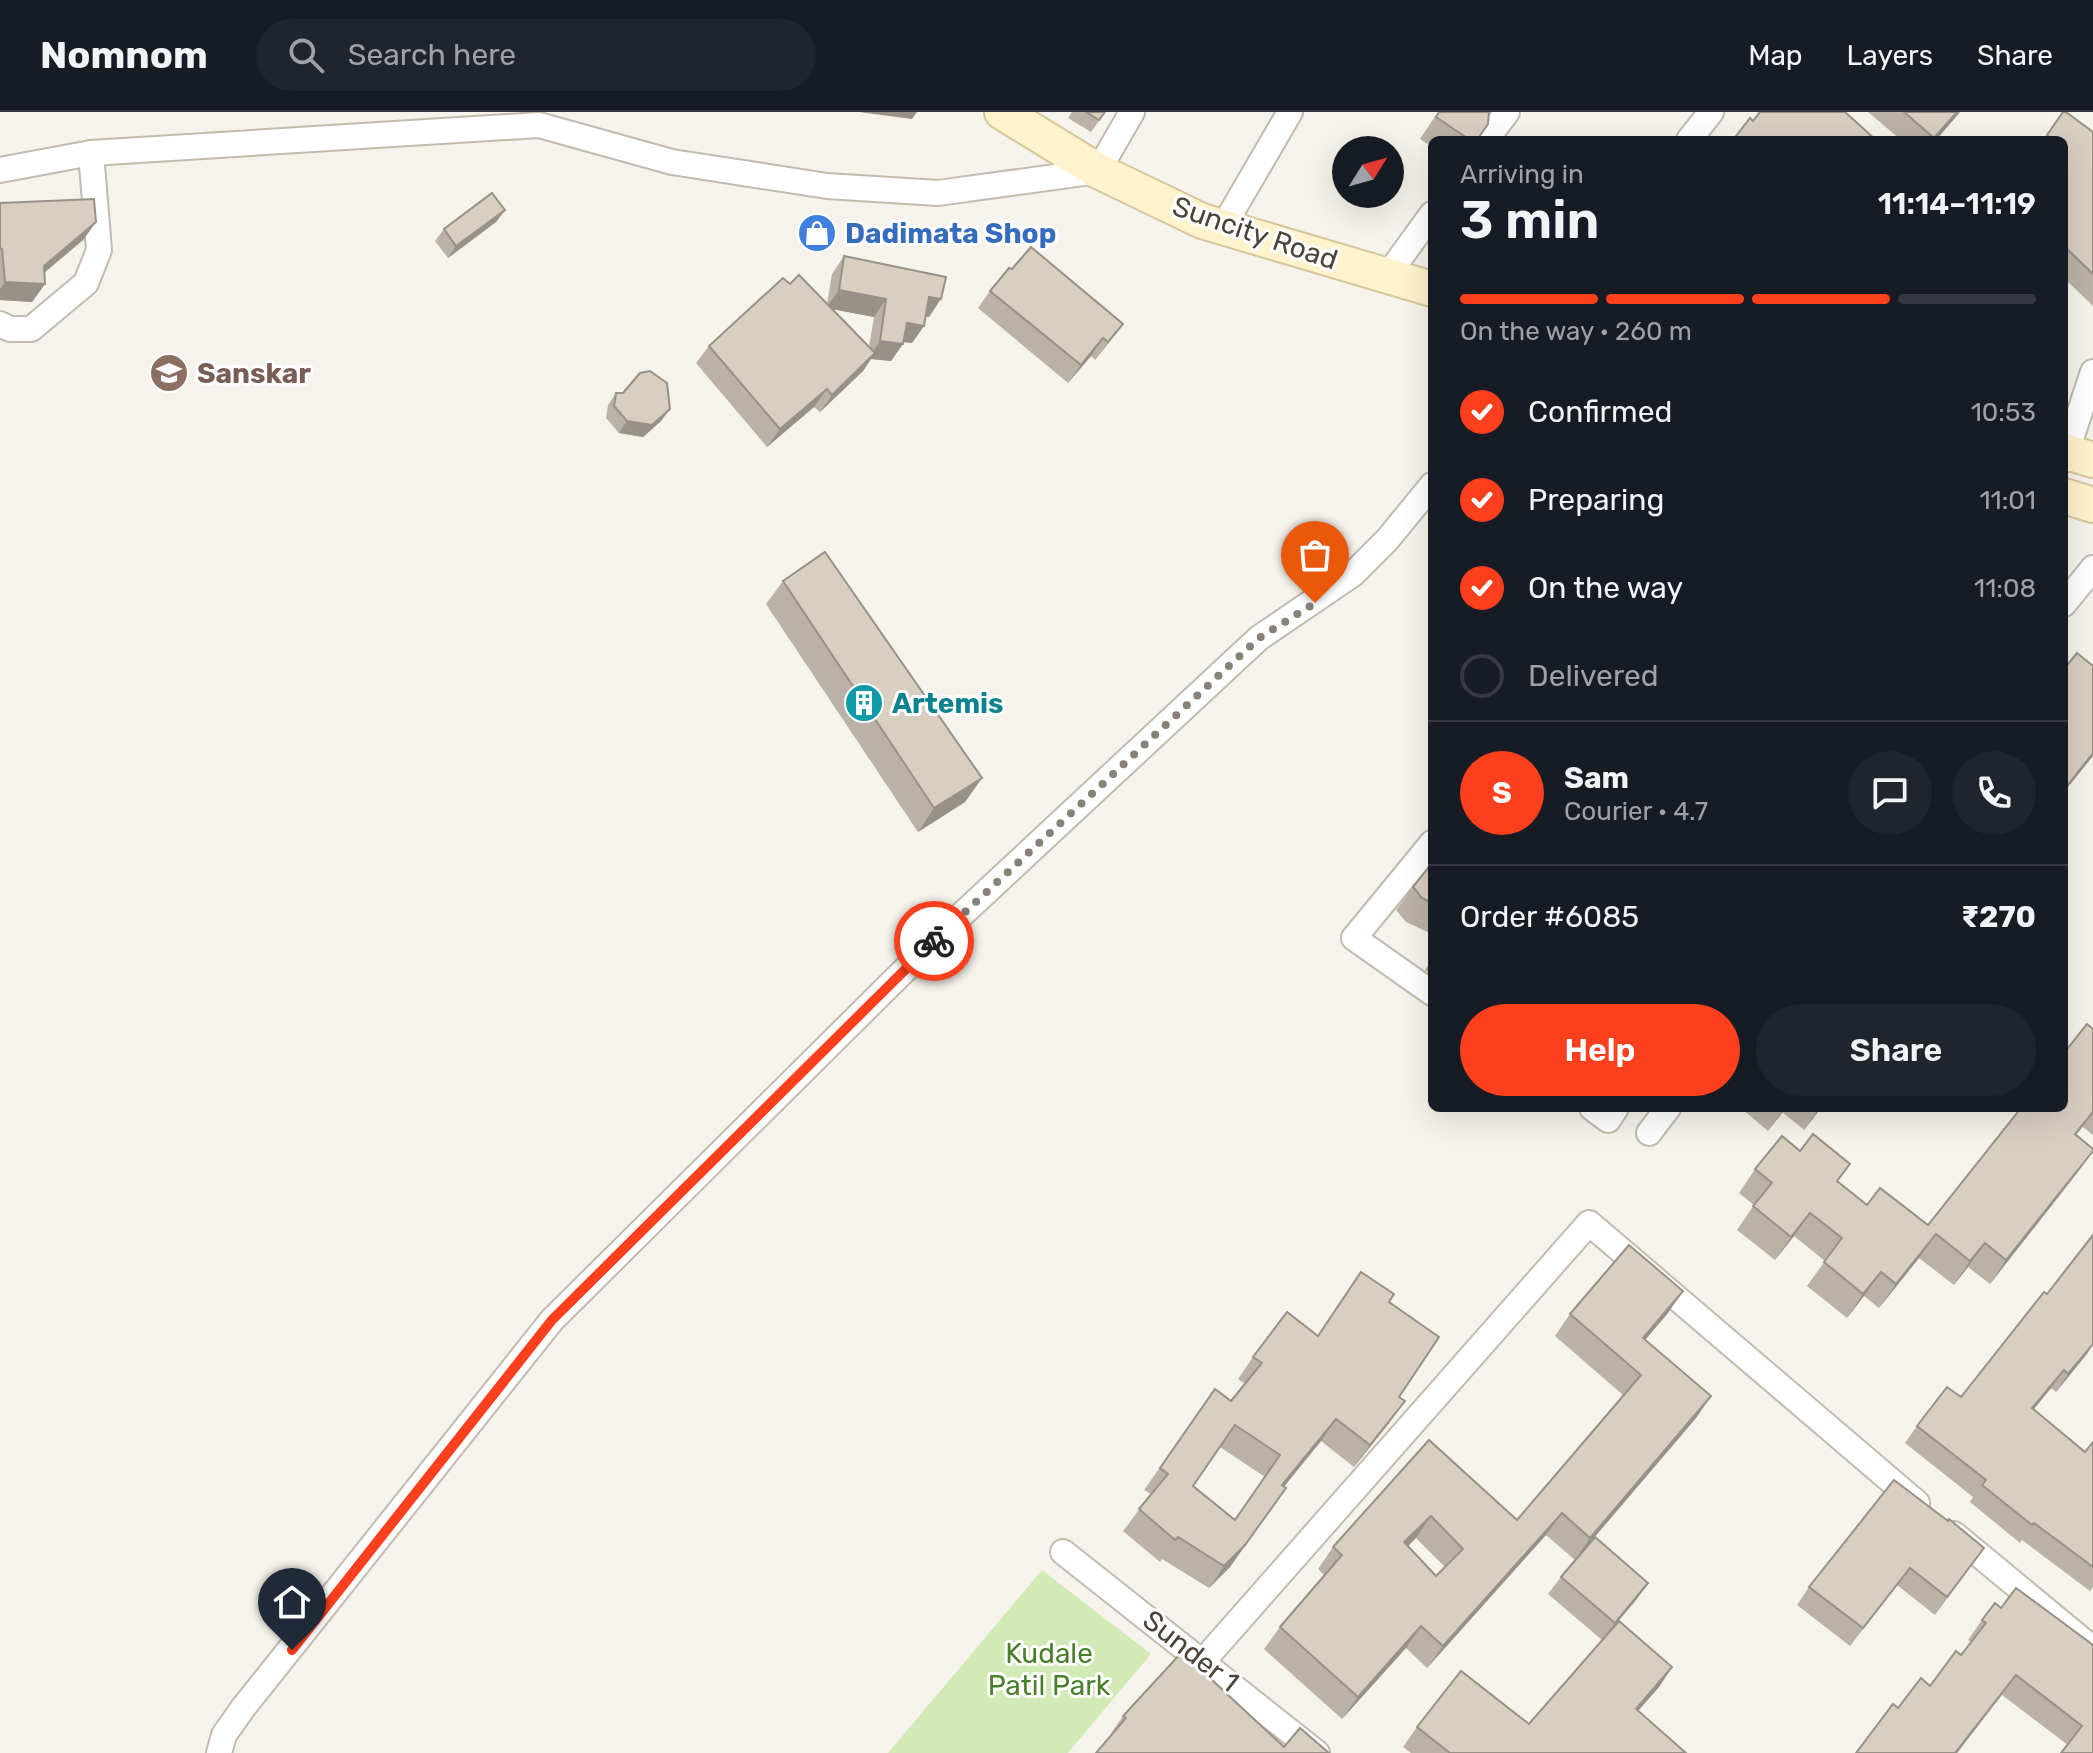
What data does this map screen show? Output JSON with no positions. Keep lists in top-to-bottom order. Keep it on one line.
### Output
{"streets":{"street":["Suncity Road","Sunder 1"]},"parks":["Kudale Patil Park"],"places":{"shop":["Dadimata Shop"],"school or university":["Sanskar"],"building":["Artemis"]},"north":"top right","page":{"header":"Nomnom","search":"Search here","nav":["Map","Layers","Share"],"heading":["3 min","Arriving in","11:14–11:19"],"panel":["Sam","Courier · 4.7","Order #6085","₹270"],"bar":"On the way · 260 m","list":[["Confirmed","10:53"],["Preparing","11:01"],["On the way","11:08"],"Delivered"],"round":"S","buttons":["Help","Share"]}}
